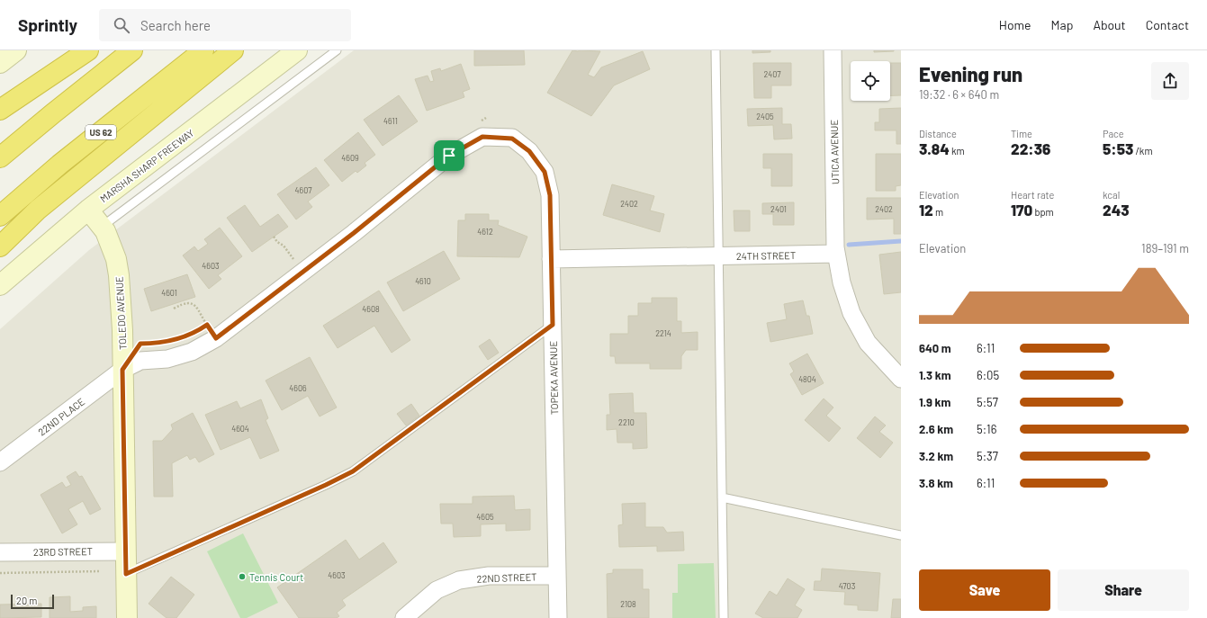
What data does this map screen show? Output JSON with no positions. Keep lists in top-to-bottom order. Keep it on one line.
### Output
{"streets":{"highway":["US 62"],"street":["UTICA AVENUE","MARSHA SHARP FREEWAY","24TH STREET","TOLEDO AVENUE","TOPEKA AVENUE","22ND PLACE","23RD STREET","22ND STREET"]},"crossings":[["UTICA AVENUE","24TH STREET"],["MARSHA SHARP FREEWAY","TOLEDO AVENUE"],["24TH STREET","TOPEKA AVENUE"],["TOLEDO AVENUE","22ND PLACE"],["TOLEDO AVENUE","23RD STREET"],["TOPEKA AVENUE","22ND STREET"]],"places":["Tennis Court"],"house_numbers":["2407","2405","4611","4609","4607","2402","2401","2402","4612","4603","4610","4601","4608","2214","4804","4606","2210","4604","4605","4603","4703","2108"],"scale_bar":"20 m","page":{"header":"Sprintly","search":"Search here","nav":["Home","Map","About","Contact"],"heading":["Evening run","19:32 · 6 × 640 m"],"stats":[["Distance","3.84 km"],["Time","22:36"],["Pace","5:53 /km"],["Elevation","12 m"],["Heart rate","170 bpm"],["kcal","243"]],"chart":["Elevation","189–191 m"],"list":[{"name":"640 m","note":"6:11"},{"name":"1.3 km","note":"6:05"},{"name":"1.9 km","note":"5:57"},{"name":"2.6 km","note":"5:16"},{"name":"3.2 km","note":"5:37"},{"name":"3.8 km","note":"6:11"}],"buttons":["Save","Share"],"scale":"20 m"}}
